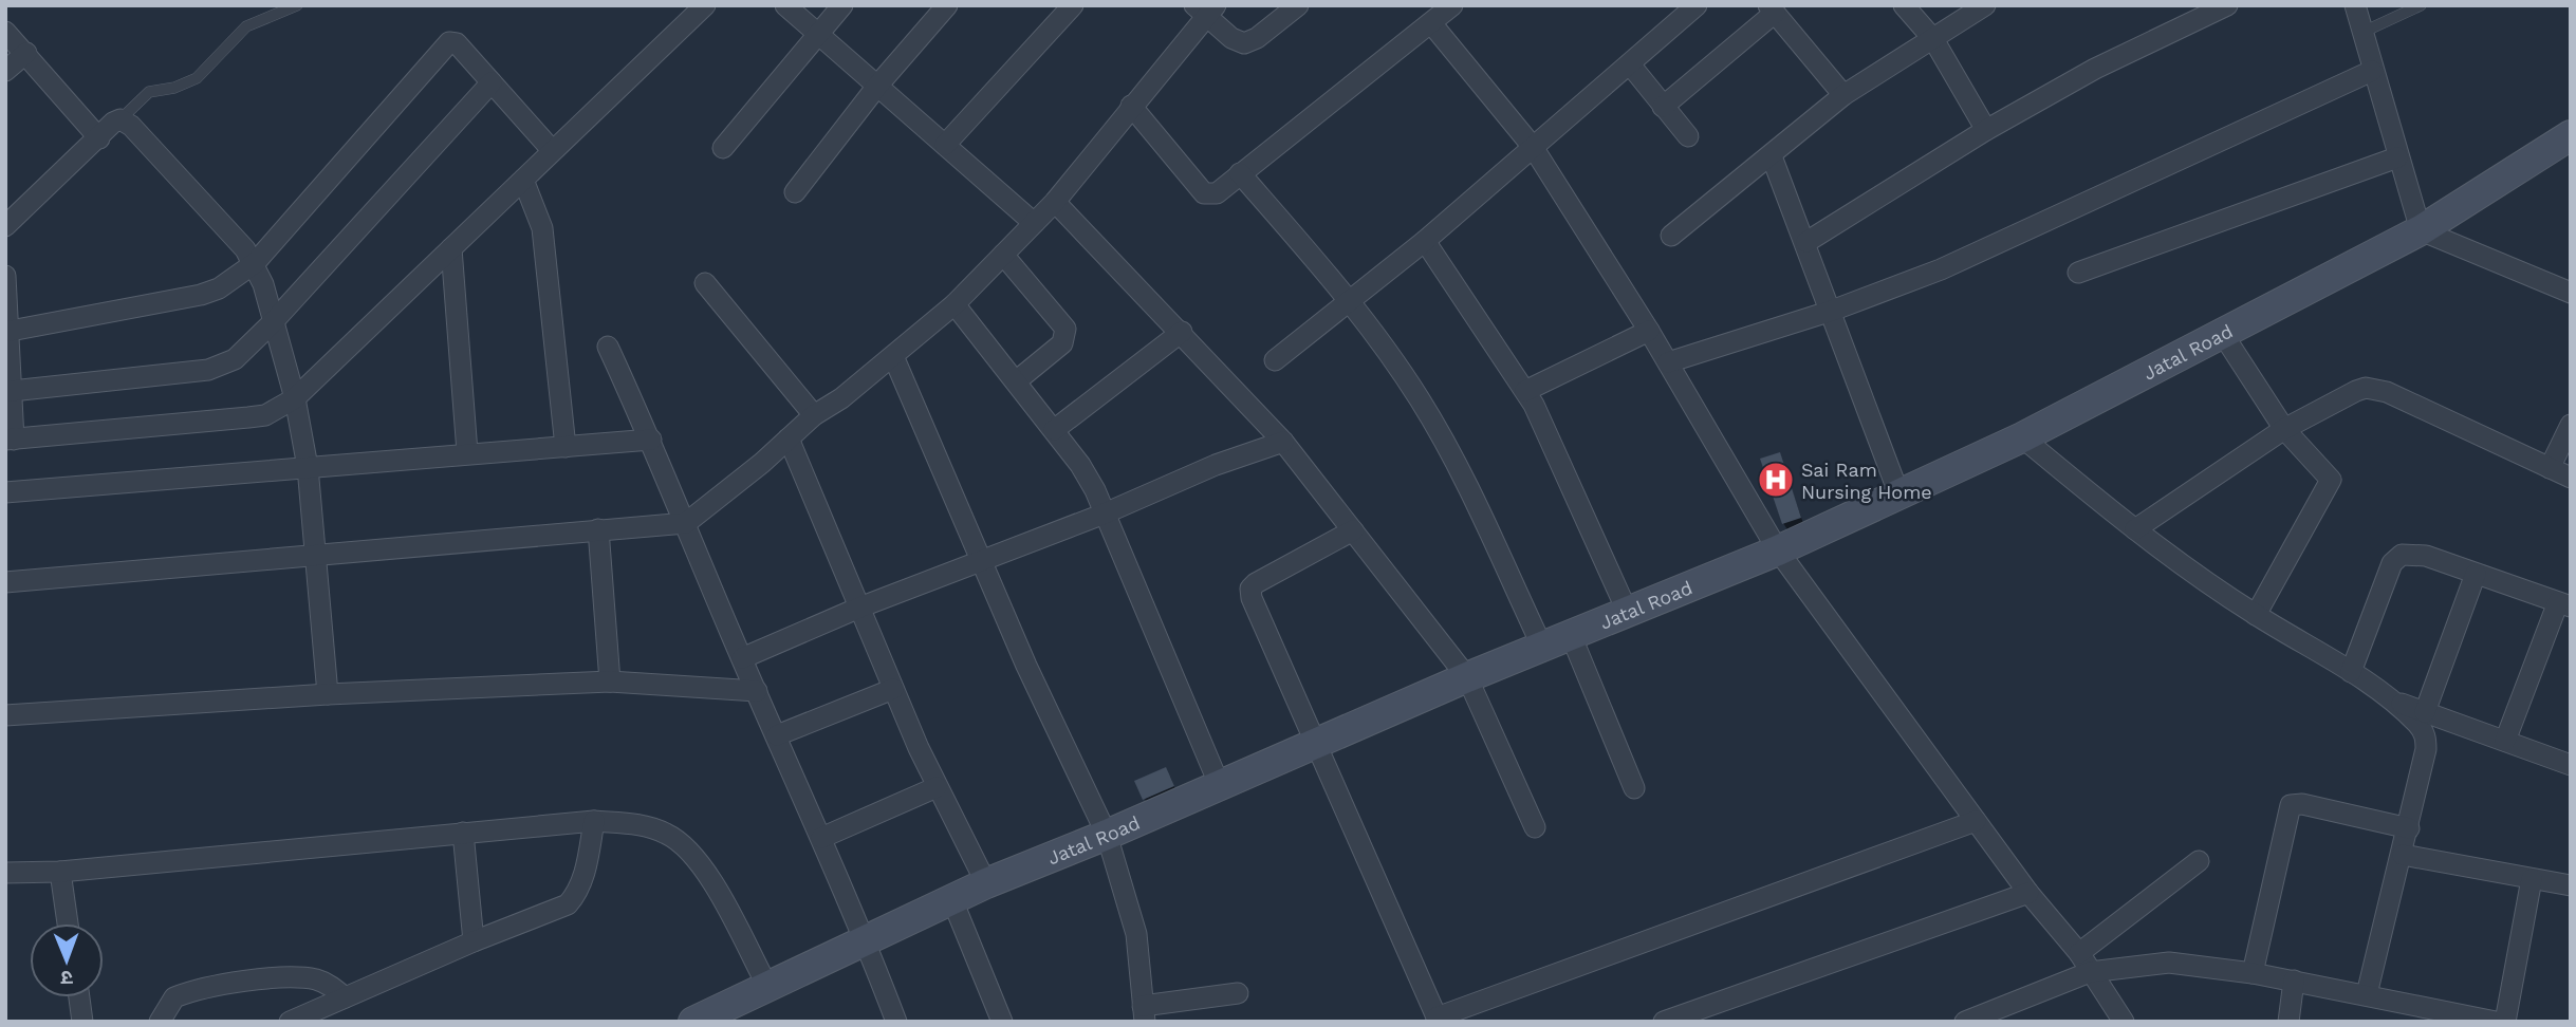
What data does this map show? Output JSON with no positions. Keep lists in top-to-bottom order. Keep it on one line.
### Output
{"streets":{"main road":["Jatal Road"]},"places":{"hospital":["Sai Ram Nursing Home"]},"north":"bottom"}
